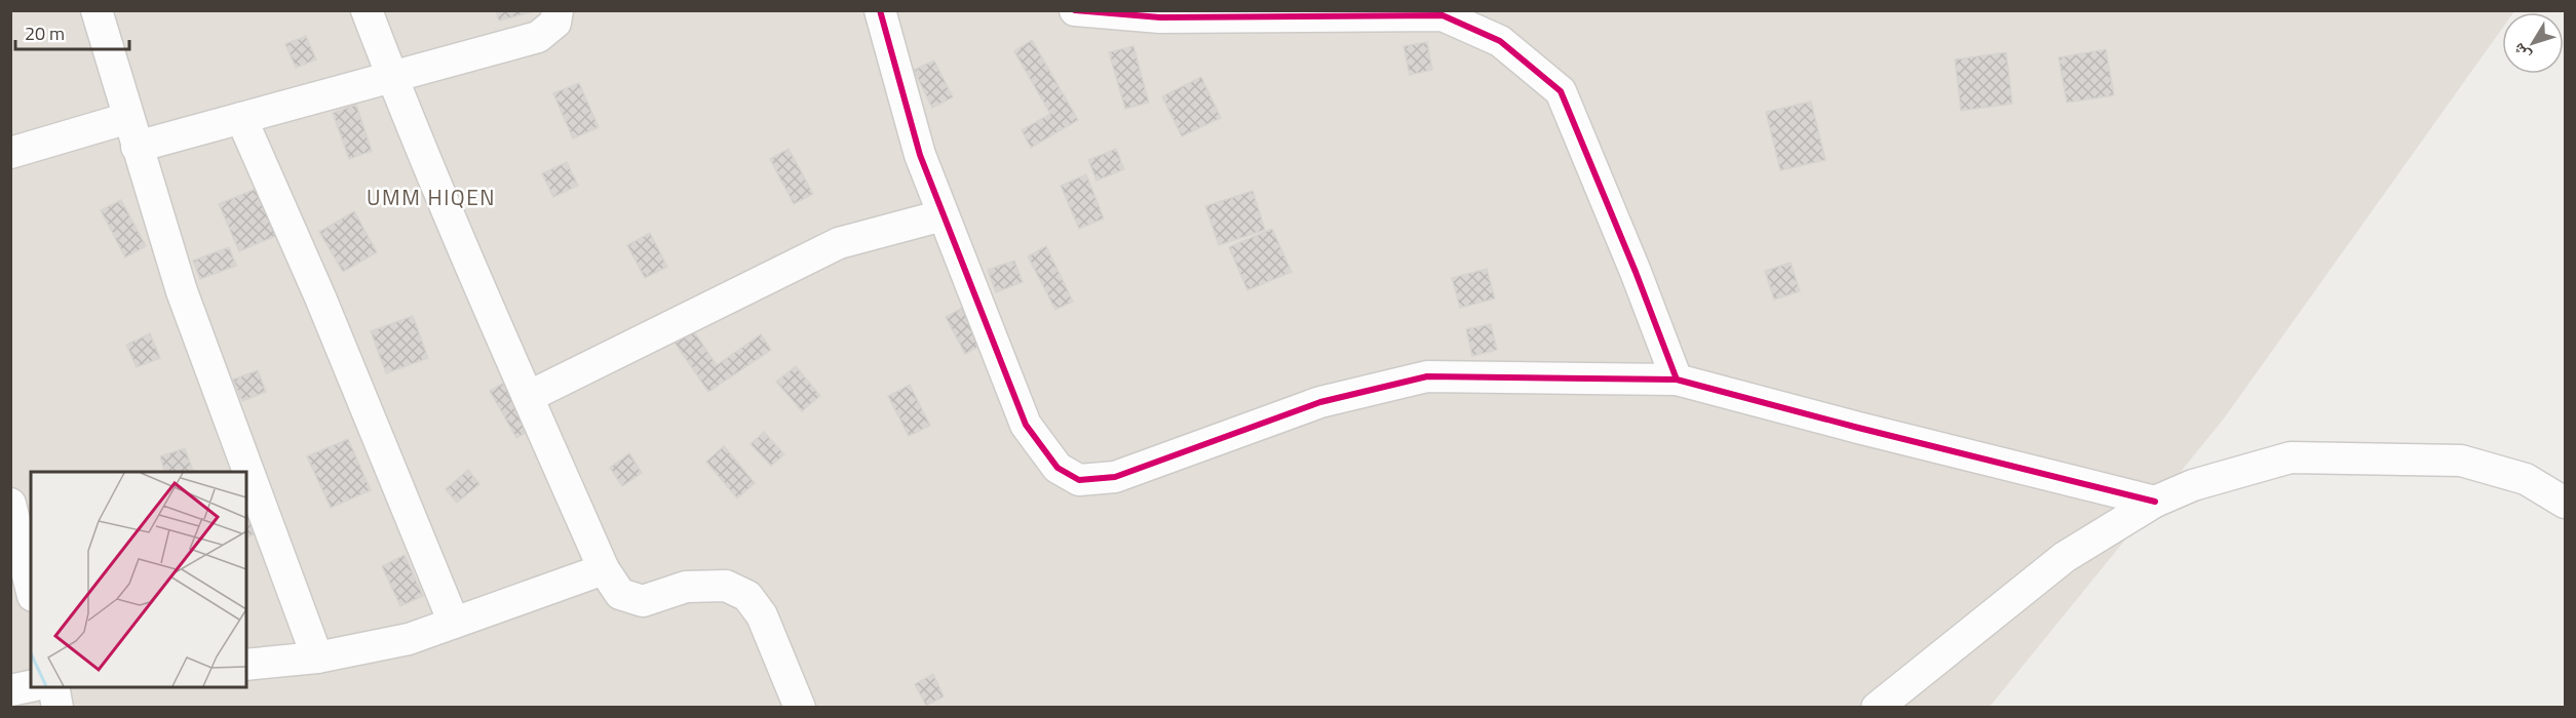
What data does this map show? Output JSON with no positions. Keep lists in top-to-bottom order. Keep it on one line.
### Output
{"districts":["UMM HIQEN"],"scale_bar":"20 m","north":"bottom left"}
